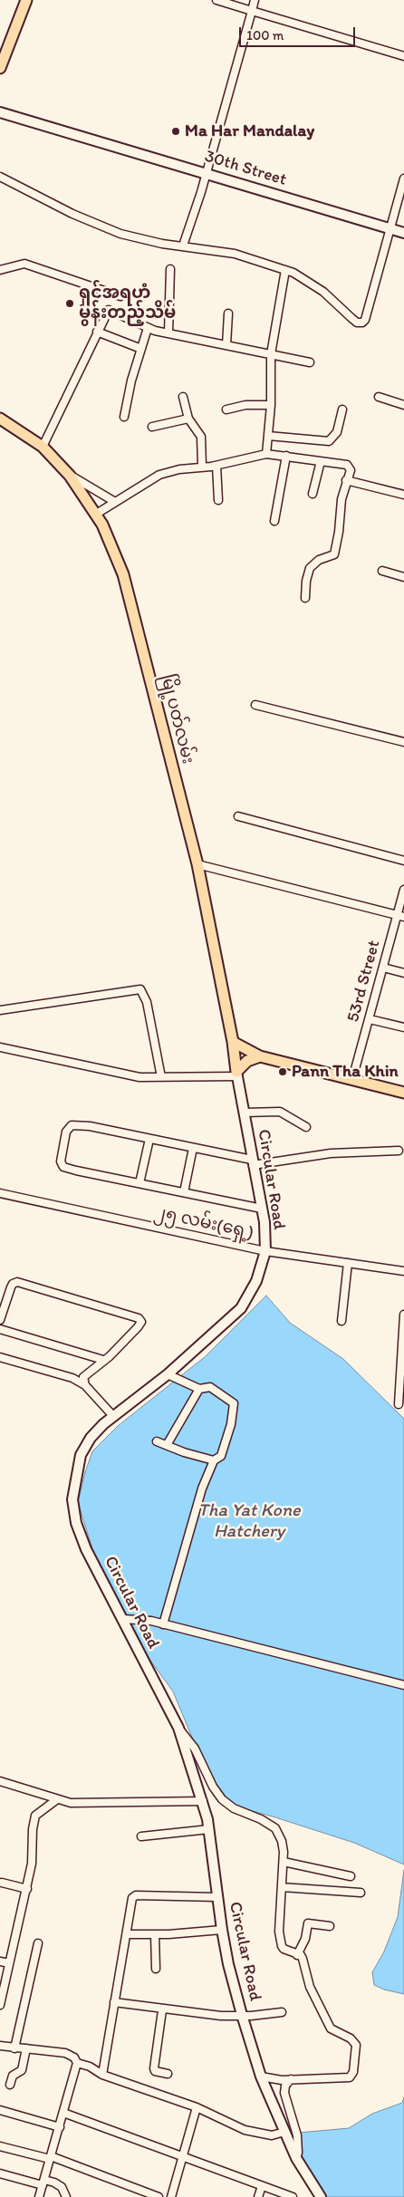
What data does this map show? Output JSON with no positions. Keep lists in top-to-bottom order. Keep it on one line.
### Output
{"streets":{"main road":["မြို့ပတ်လမ်း"],"street":["30th Street","53rd Street","Circular Road","၂၅ လမ်း(ရှေ့)"]},"crossings":[["မြို့ပတ်လမ်း","Circular Road"],["Circular Road","၂၅ လမ်း(ရှေ့)"]],"water":["Tha Yat Kone Hatchery"],"places":["Ma Har Mandalay","ရှင်အရဟံ မွန်းတည့်သိမ်","Pann Tha Khin"],"scale_bar":"100 m"}
